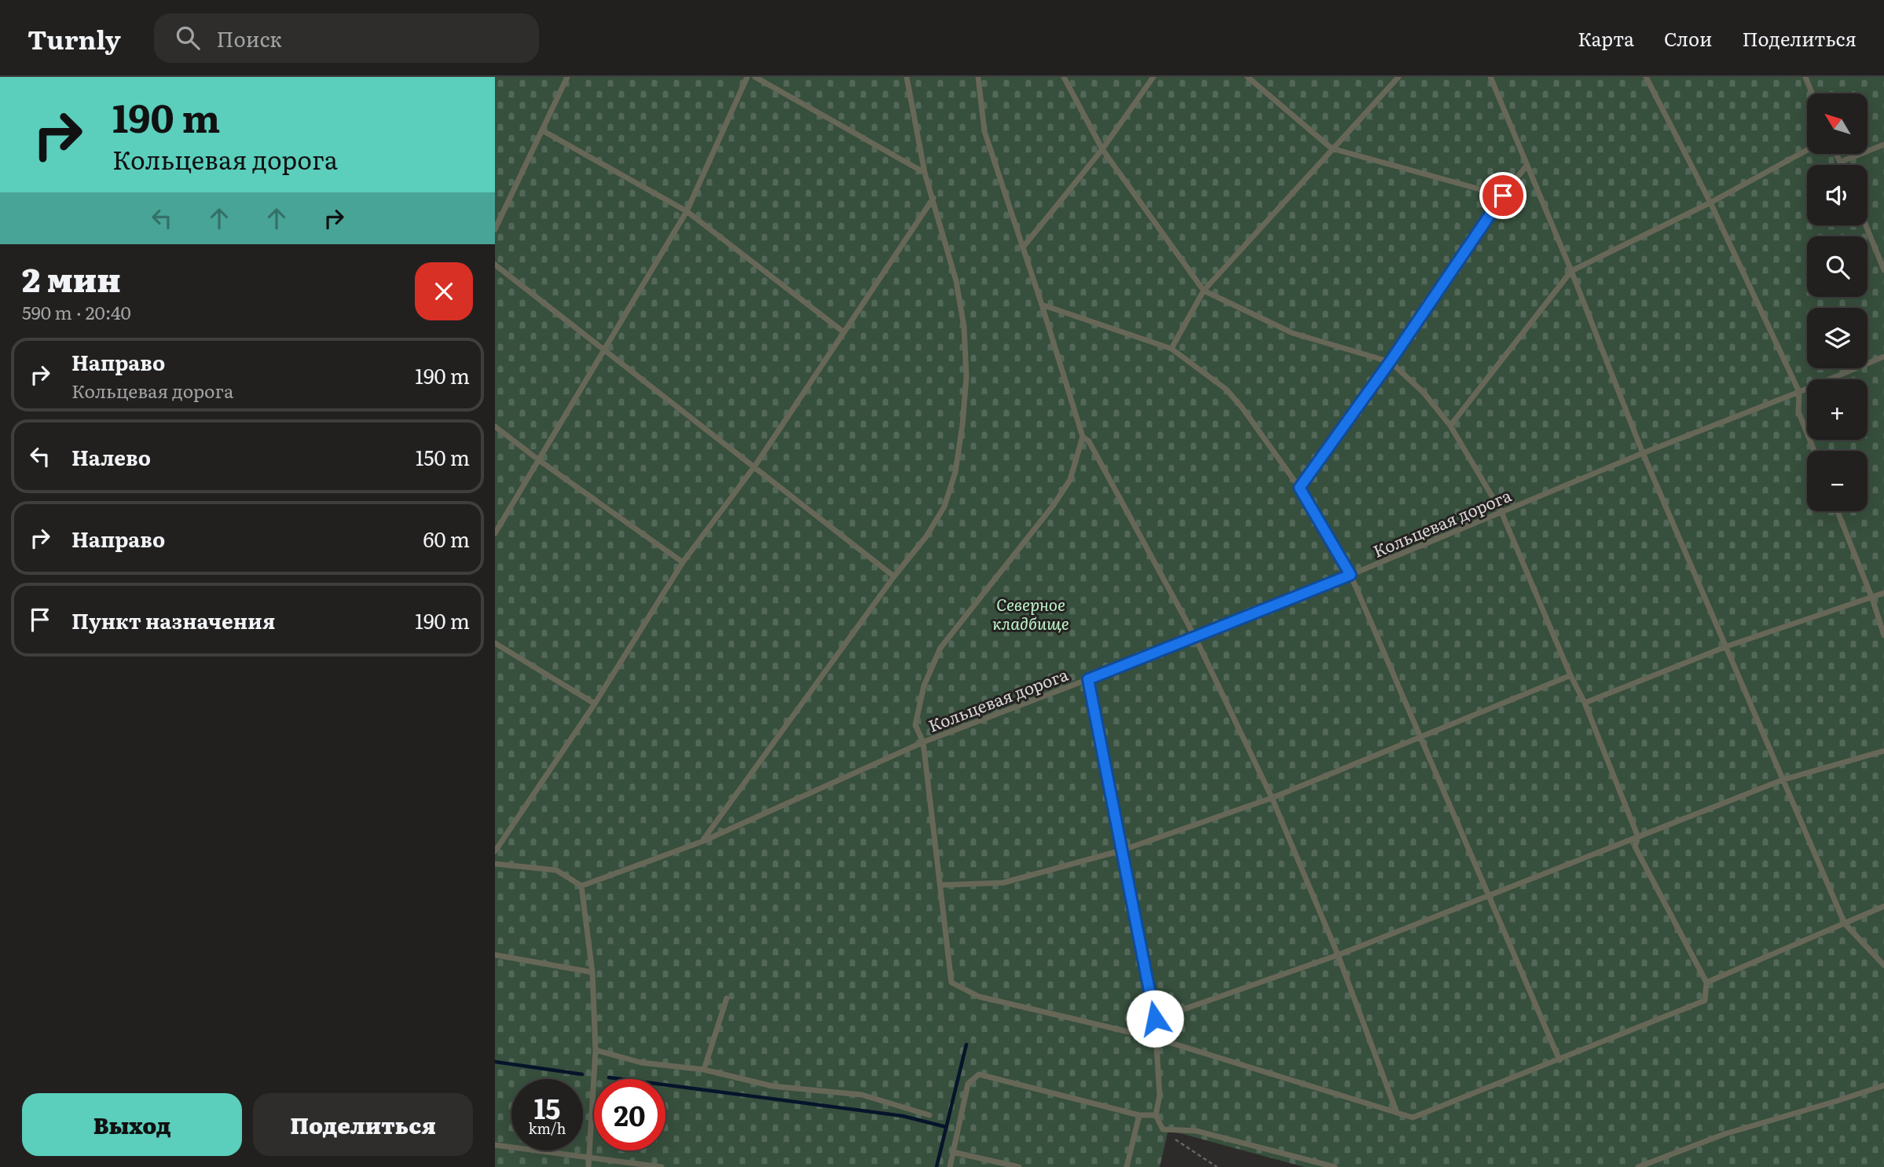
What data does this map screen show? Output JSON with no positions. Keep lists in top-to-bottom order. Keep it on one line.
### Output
{"streets":{"lane":["Кольцевая дорога"]},"parks":["Северное кладбище"],"north":"top left","page":{"header":"Turnly","search":"Поиск","nav":["Карта","Слои","Поделиться"],"turn":["190 m","Кольцевая дорога"],"map_buttons":["+","−"],"heading":["2 мин","590 m · 20:40"],"list":[{"name":"Направо","note":"Кольцевая дорога","value":"190 m"},{"name":"Налево","value":"150 m"},{"name":"Направо","value":"60 m"},{"name":"Пункт назначения","value":"190 m"}],"speed":"15 km/h","limit":"20","buttons":["Выход","Поделиться"]}}
